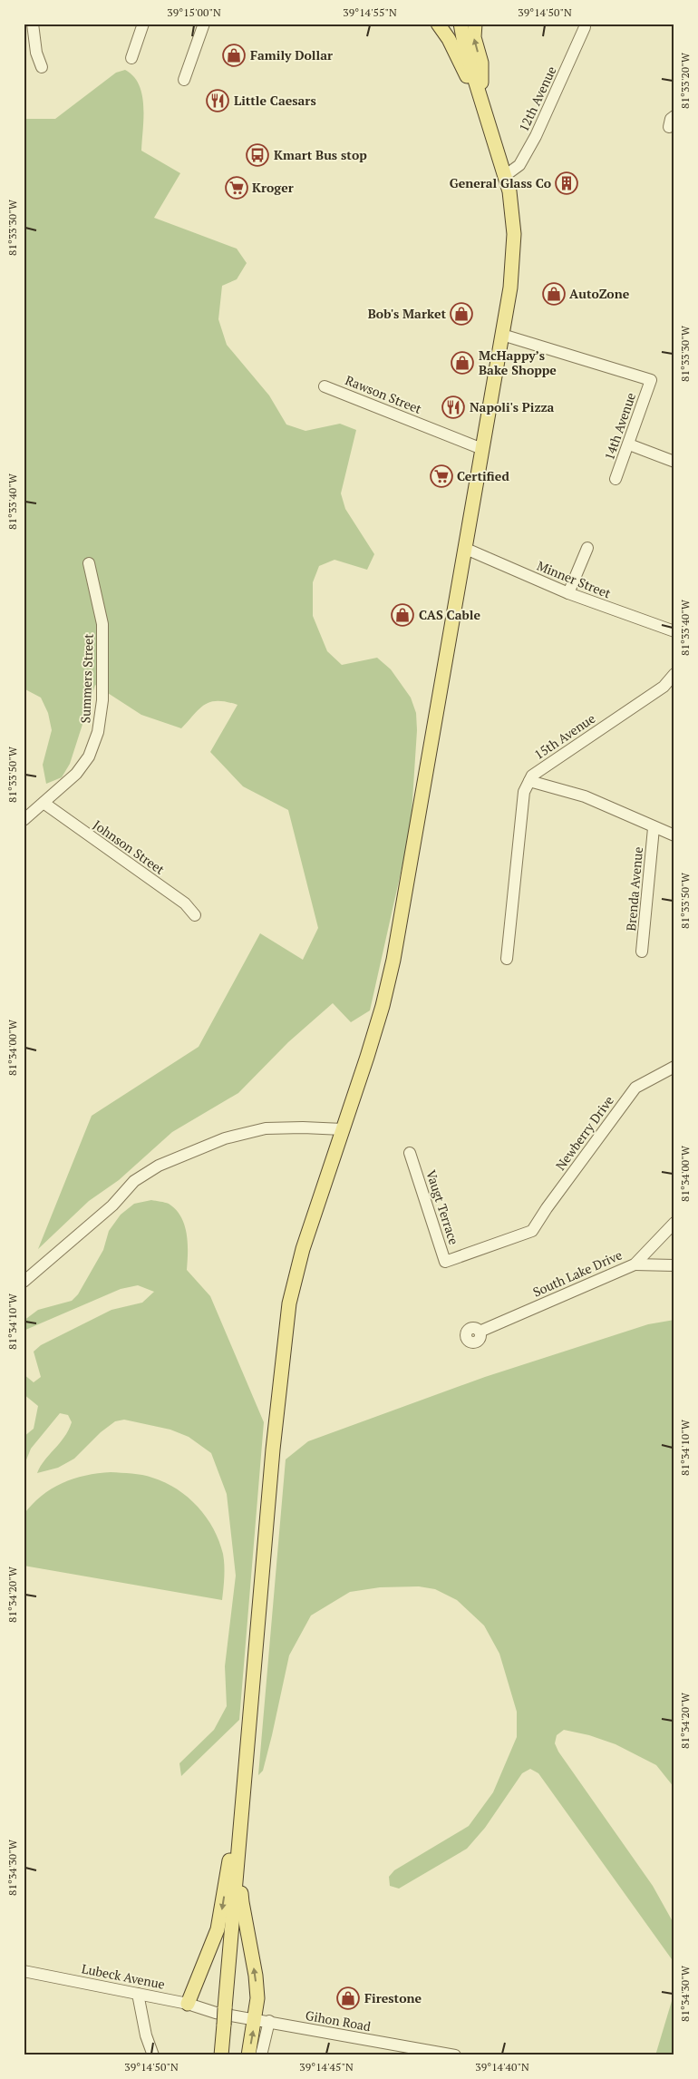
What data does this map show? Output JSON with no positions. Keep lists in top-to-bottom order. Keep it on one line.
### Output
{"streets":{"street":["12th Avenue","Rawson Street","14th Avenue","Minner Street","Summers Street","15th Avenue","Johnson Street","Brenda Avenue","Newberry Drive","Vaugt Terrace","South Lake Drive","Lubeck Avenue","Gihon Road"]},"crossings":[["Summers Street","Johnson Street"],["Newberry Drive","Vaugt Terrace"],["Lubeck Avenue","Gihon Road"]],"places":{"shop":["Family Dollar","AutoZone","Bob's Market","McHappy’s Bake Shoppe","CAS Cable","Firestone"],"restaurant":["Little Caesars","Napoli's Pizza"],"bus stop":["Kmart Bus stop"],"building":["General Glass Co"],"supermarket":["Kroger","Certified"]},"coordinates":["39°15'00\"N","39°14'55\"N","39°14'50\"N","81°33'20\"W","81°33'30\"W","81°33'40\"W","81°33'50\"W","81°34'00\"W","81°34'10\"W","81°34'20\"W","81°34'30\"W","39°14'45\"N","39°14'40\"N"]}
